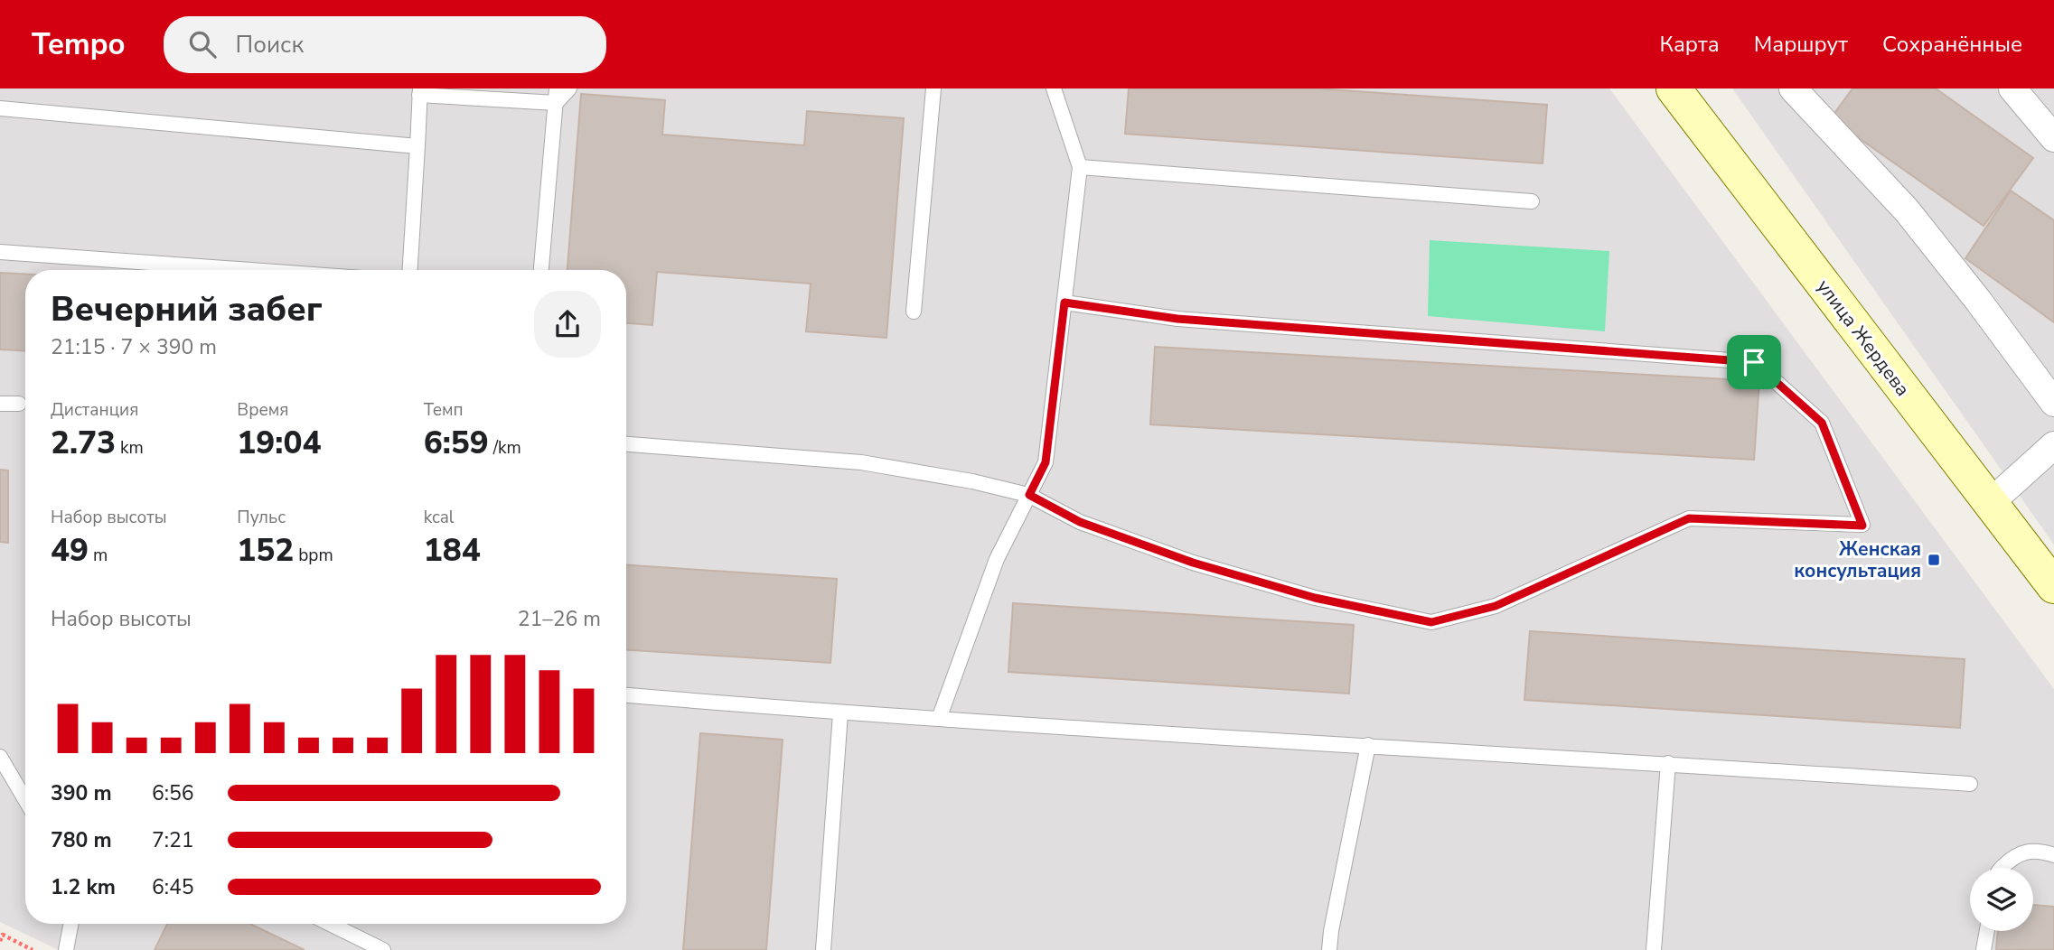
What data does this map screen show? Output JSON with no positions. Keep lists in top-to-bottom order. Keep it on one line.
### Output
{"streets":{"main road":["улица Жердева"]},"places":{"transit":["Женская консультация"]},"page":{"header":"Tempo","search":"Поиск","nav":["Карта","Маршрут","Сохранённые"],"heading":["Вечерний забег","21:15 · 7 × 390 m"],"stats":[["Дистанция","2.73 km"],["Время","19:04"],["Темп","6:59 /km"],["Набор высоты","49 m"],["Пульс","152 bpm"],["kcal","184"]],"chart":["Набор высоты","21–26 m"],"list":[{"name":"390 m","note":"6:56"},{"name":"780 m","note":"7:21"},{"name":"1.2 km","note":"6:45"}]}}
